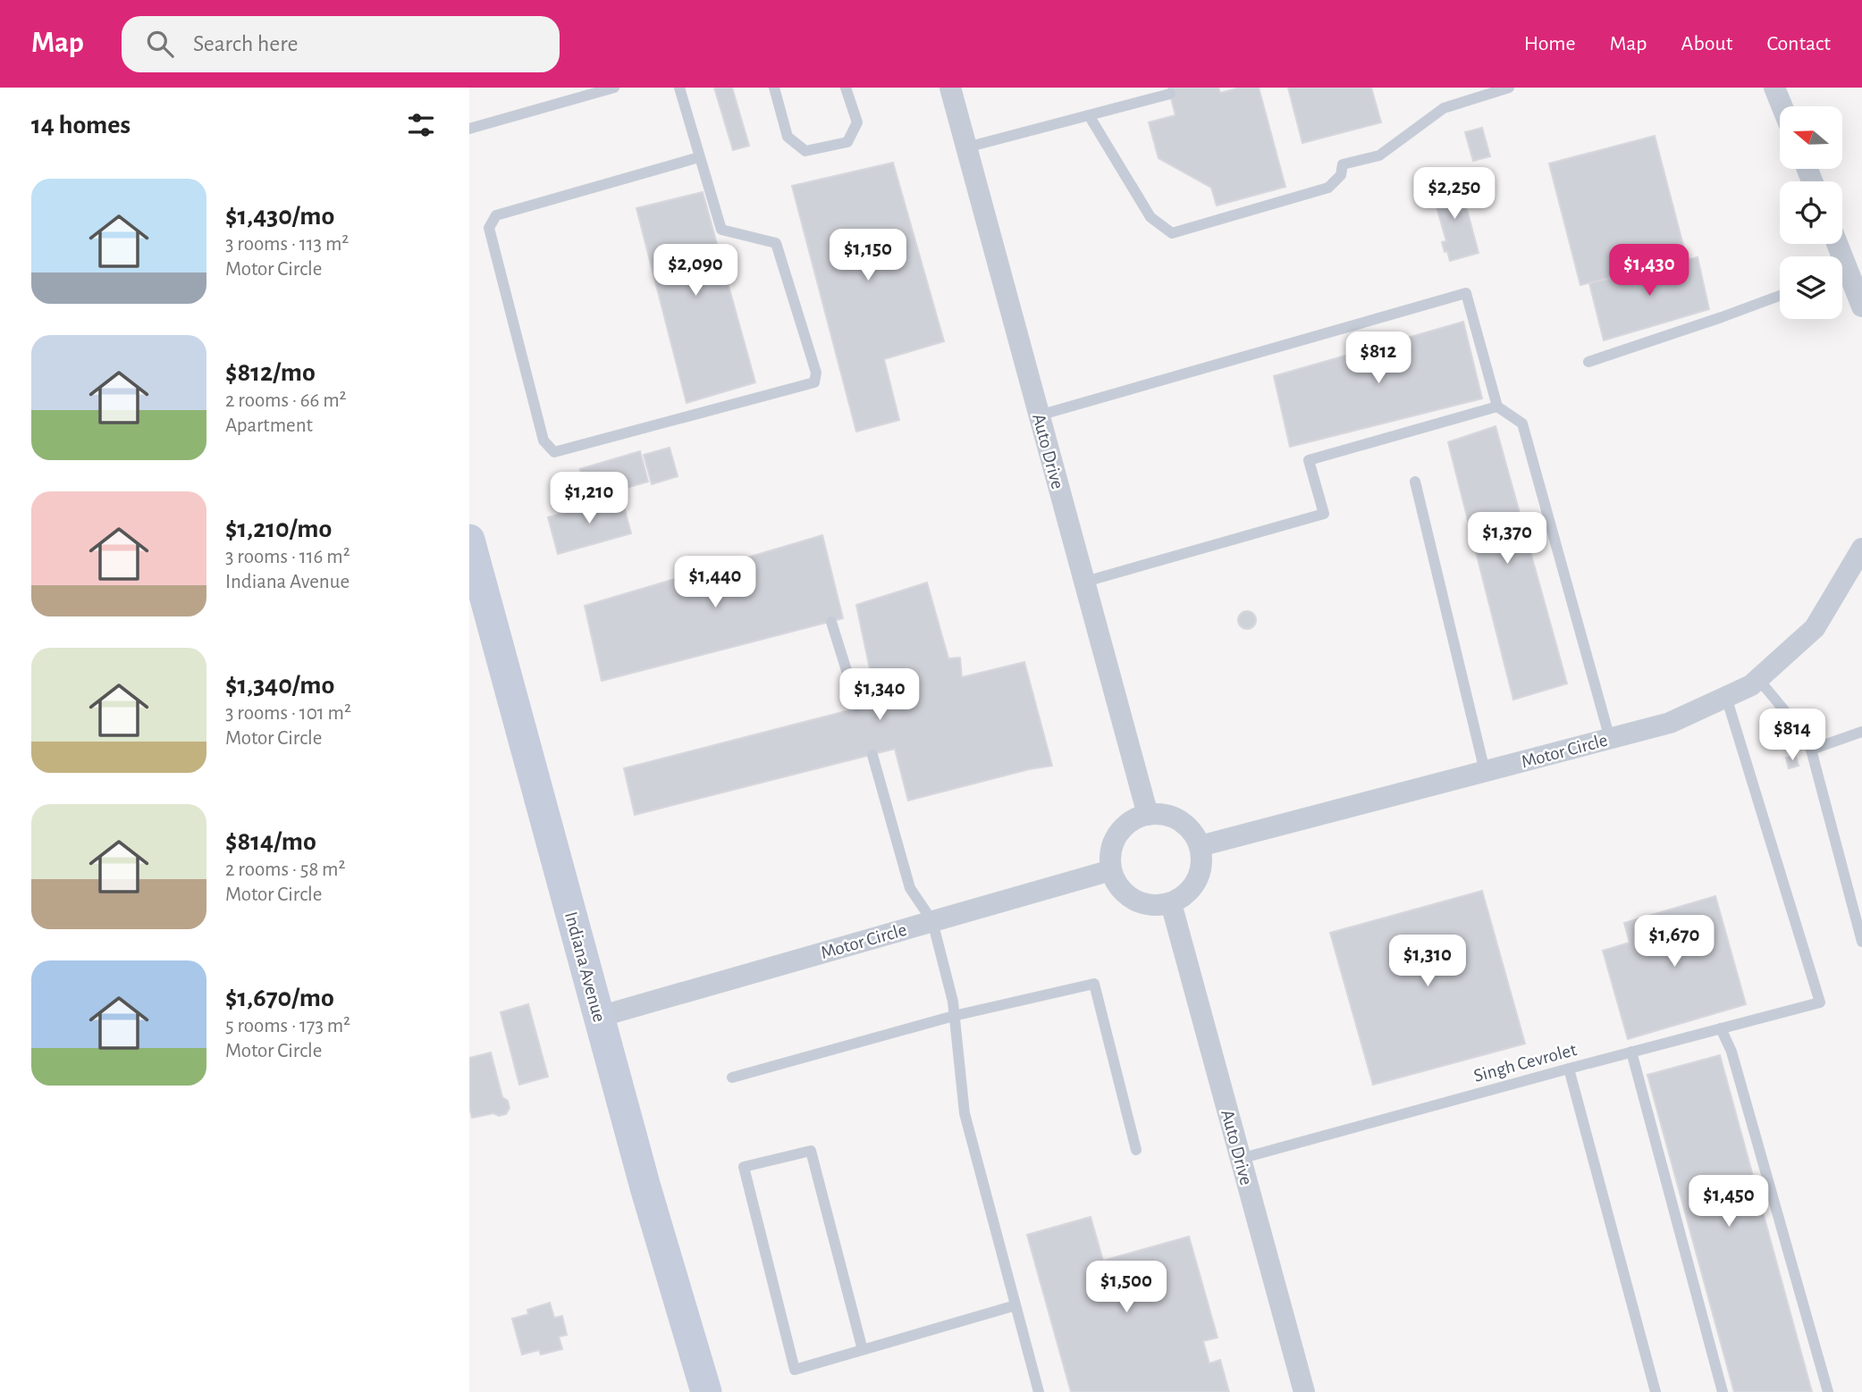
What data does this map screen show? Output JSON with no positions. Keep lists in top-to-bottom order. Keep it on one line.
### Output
{"streets":{"main road":["Indiana Avenue"],"street":["Auto Drive","Motor Circle"],"lane":["Singh Cevrolet"]},"crossings":[["Auto Drive","Motor Circle"],["Auto Drive","Singh Cevrolet"],["Motor Circle","Indiana Avenue"],["Motor Circle","Singh Cevrolet"]],"north":"left","page":{"header":"Map","search":"Search here","nav":["Home","Map","About","Contact"],"heading":"14 homes","list":[{"name":"$1,430/mo","note":"3 rooms · 113 m² · Motor Circle"},{"name":"$812/mo","note":"2 rooms · 66 m² · Apartment"},{"name":"$1,210/mo","note":"3 rooms · 116 m² · Indiana Avenue"},{"name":"$1,340/mo","note":"3 rooms · 101 m² · Motor Circle"},{"name":"$814/mo","note":"2 rooms · 58 m² · Motor Circle"},{"name":"$1,670/mo","note":"5 rooms · 173 m² · Motor Circle"}],"price":["$2,250","$1,150","$2,090","$1,430","$812","$1,210","$1,370","$1,440","$1,340","$814","$1,670","$1,310","$1,450","$1,500"]}}
